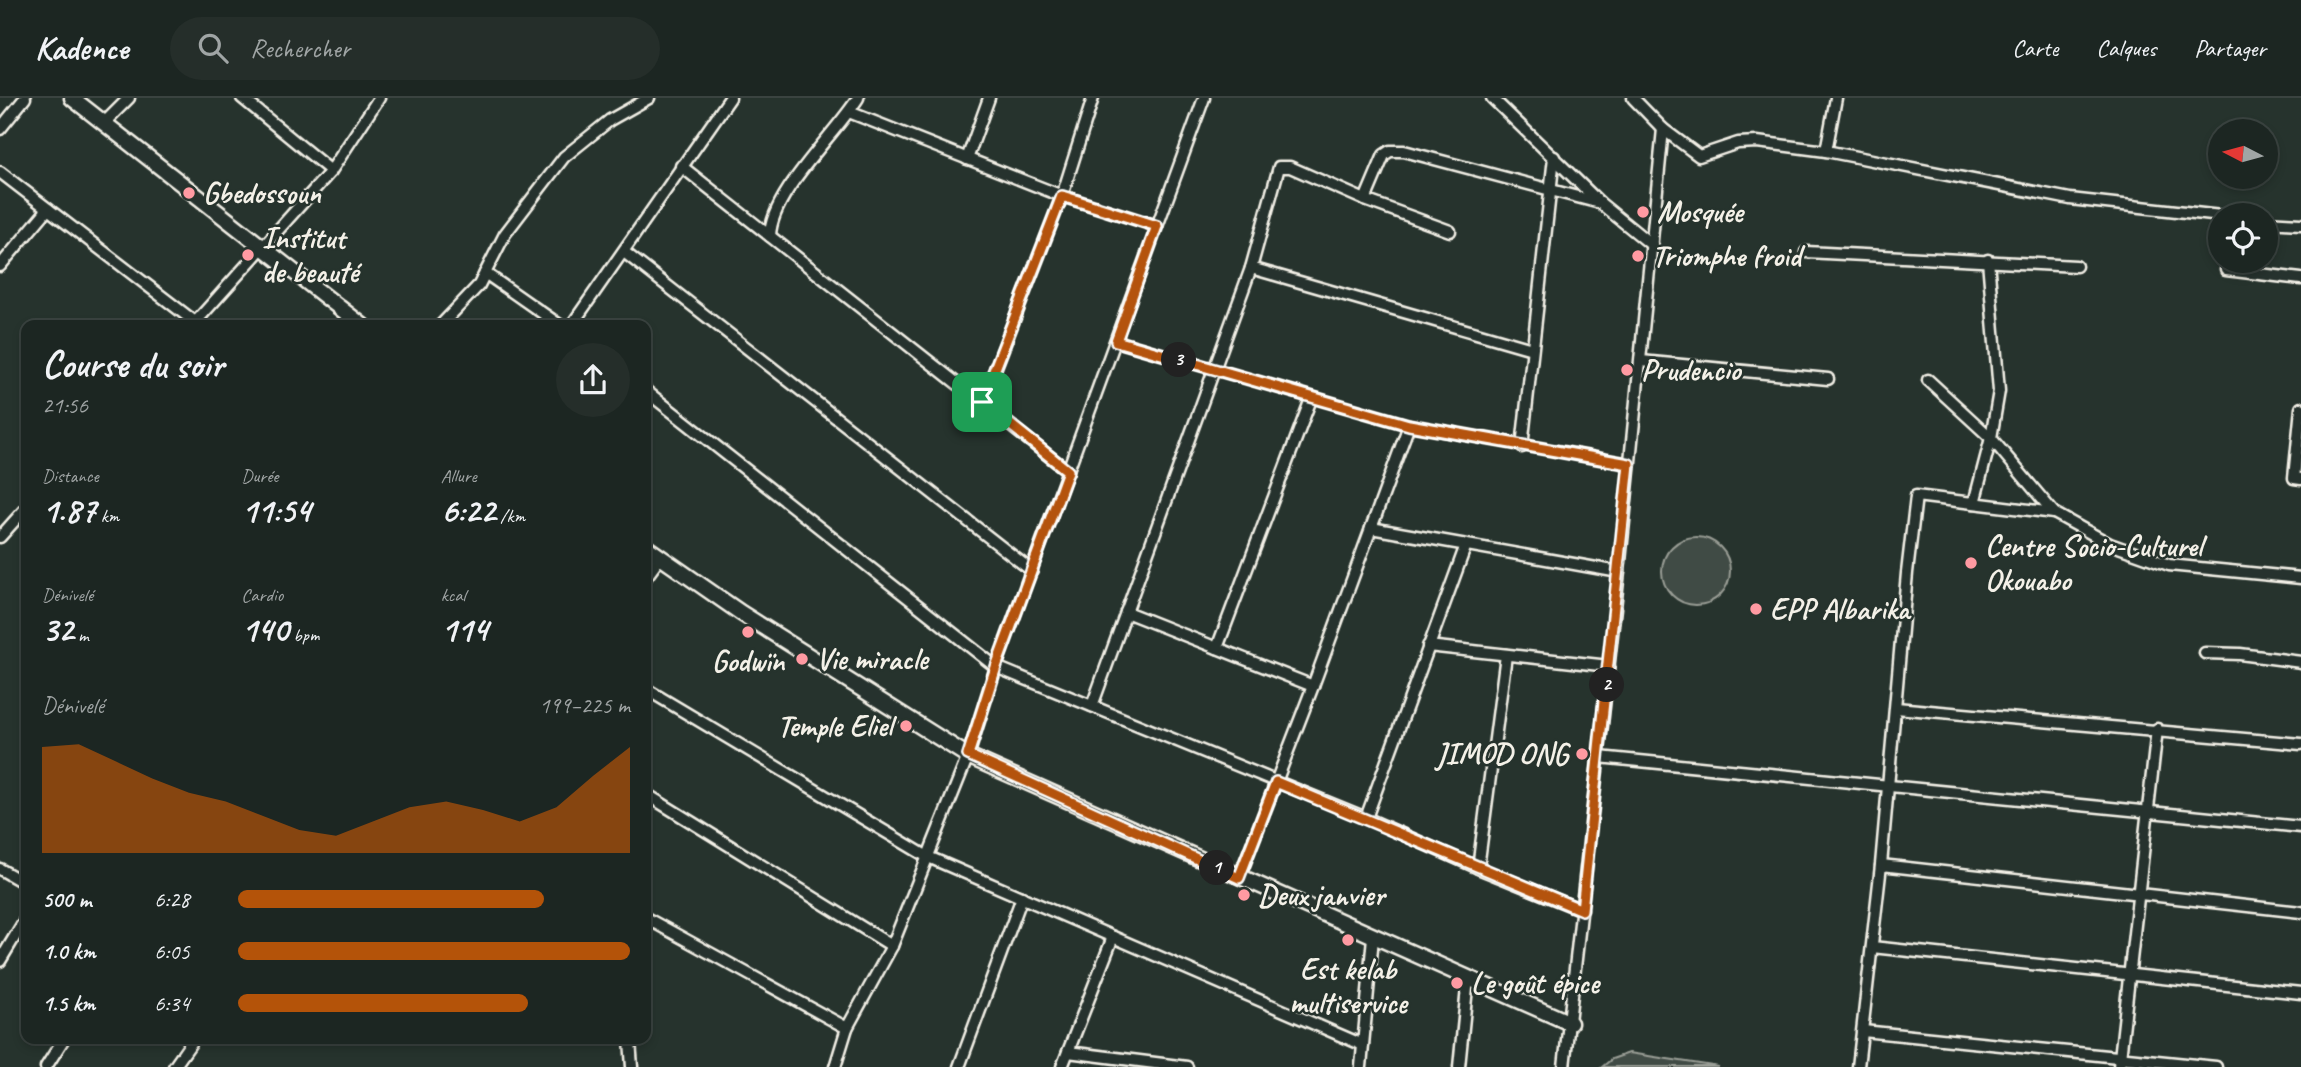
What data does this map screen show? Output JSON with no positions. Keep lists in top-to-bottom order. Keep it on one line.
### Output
{"places":["Gbedossoun","Mosquée","Institut de beauté","Triomphe froid","Prudencio","Centre Socio-Culturel Okouabo","EPP Albarika","Godwïn","Vie miracle","Temple Eliel","JIMOD ONG","Deux janvier","Est kelab multiservice","Le goût épice"],"north":"left","page":{"header":"Kadence","search":"Rechercher","nav":["Carte","Calques","Partager"],"heading":["Course du soir","21:56"],"pins":["3","2","1"],"stats":[["Distance","1.87 km"],["Durée","11:54"],["Allure","6:22 /km"],["Dénivelé","32 m"],["Cardio","140 bpm"],["kcal","114"]],"chart":["Dénivelé","199–225 m"],"list":[{"name":"500 m","note":"6:28"},{"name":"1.0 km","note":"6:05"},{"name":"1.5 km","note":"6:34"}]}}
